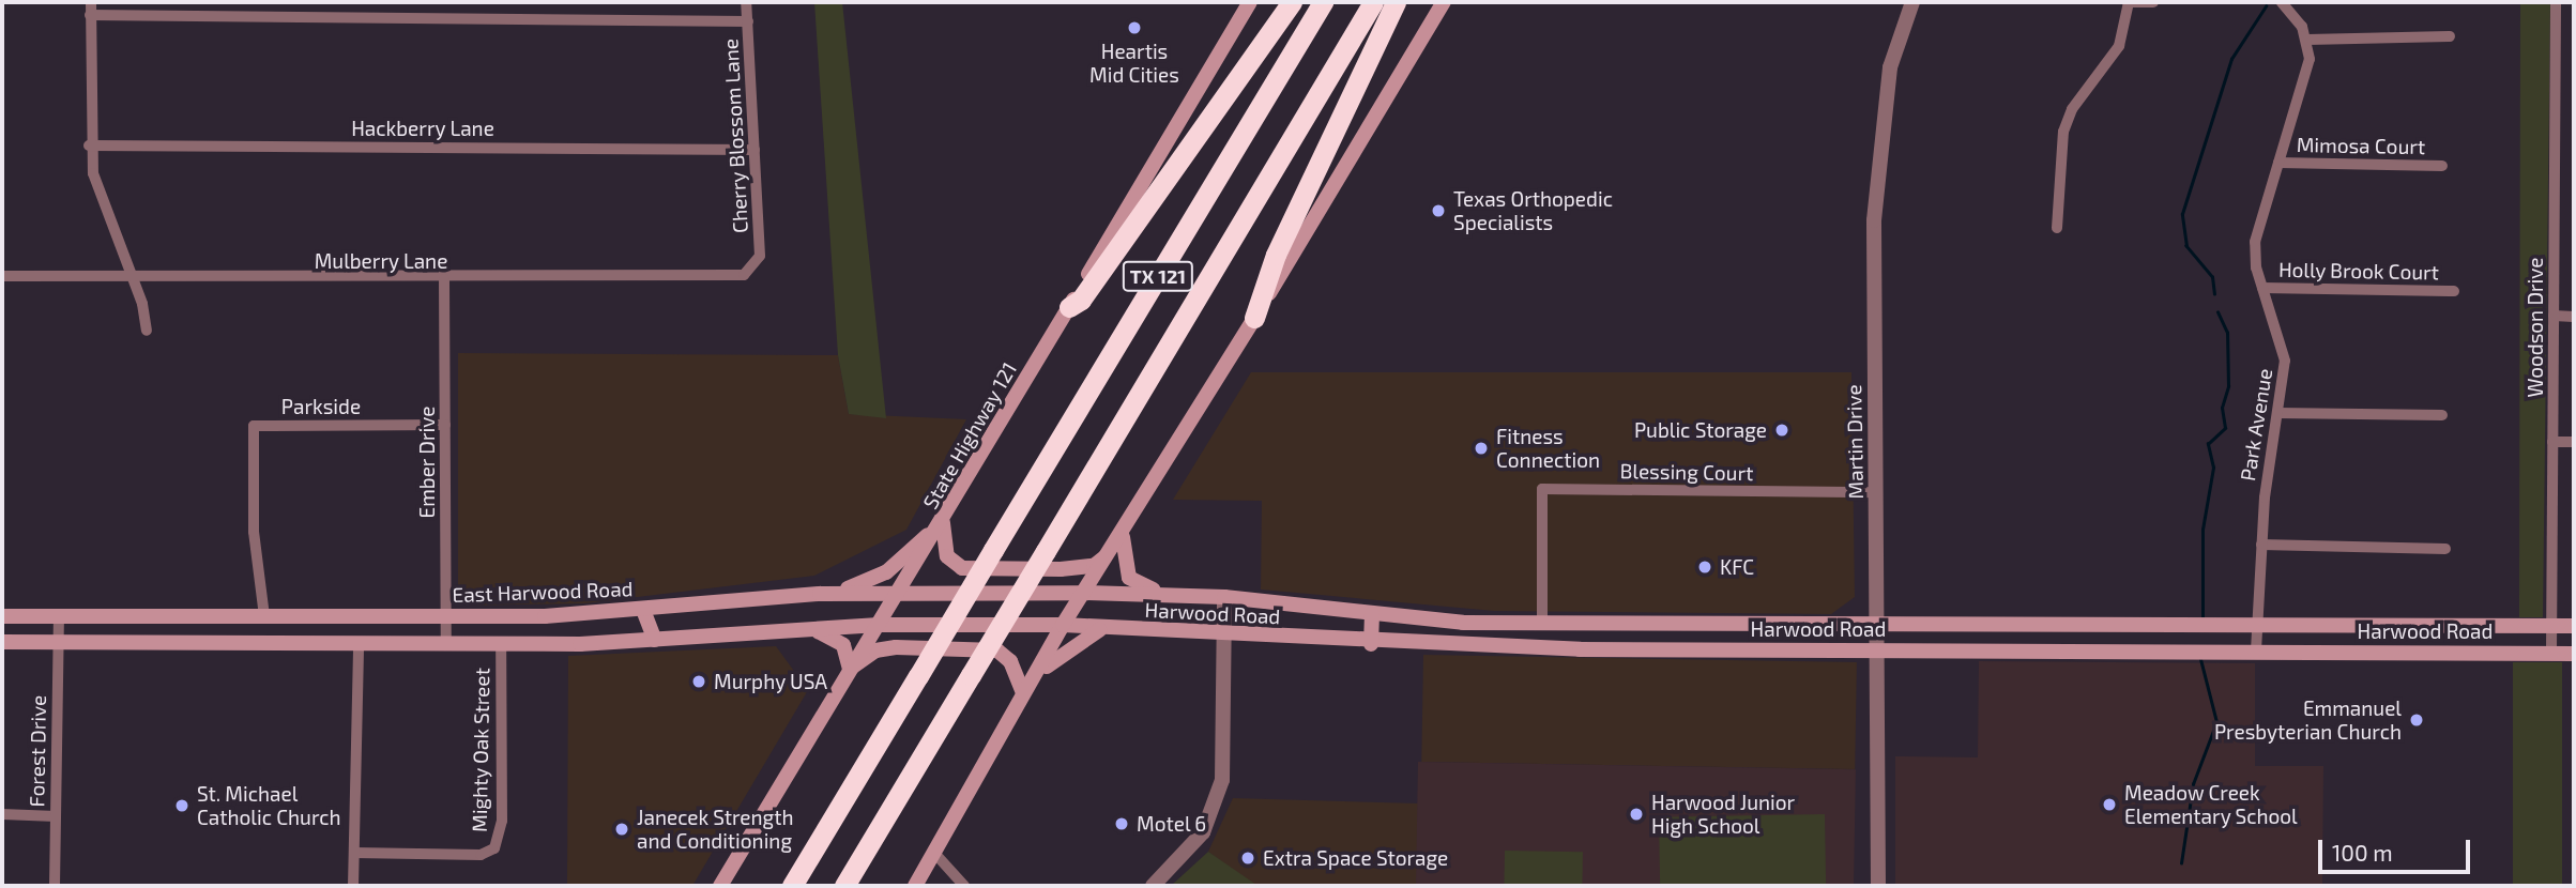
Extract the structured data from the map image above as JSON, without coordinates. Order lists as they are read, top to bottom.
{
  "streets": {
    "highway": ["TX 121"],
    "main road": ["State Highway 121", "East Harwood Road", "Harwood Road"],
    "street": [
      "Hackberry Lane",
      "Cherry Blossom Lane",
      "Mimosa Court",
      "Mulberry Lane",
      "Holly Brook Court",
      "Woodson Drive",
      "Parkside",
      "Park Avenue",
      "Martin Drive",
      "Ember Drive",
      "Blessing Court",
      "Mighty Oak Street",
      "Forest Drive"
    ]
  },
  "crossings": [
    ["Hackberry Lane", "Cherry Blossom Lane"],
    ["Cherry Blossom Lane", "Mulberry Lane"],
    ["Mimosa Court", "Park Avenue"],
    ["Mulberry Lane", "Ember Drive"],
    ["Holly Brook Court", "Park Avenue"],
    ["Woodson Drive", "Harwood Road"],
    ["Parkside", "Ember Drive"],
    ["Parkside", "East Harwood Road"],
    ["Park Avenue", "Harwood Road"],
    ["State Highway 121", "East Harwood Road"],
    ["Martin Drive", "Blessing Court"],
    ["Martin Drive", "Harwood Road"],
    ["Ember Drive", "East Harwood Road"],
    ["Blessing Court", "Harwood Road"],
    ["East Harwood Road", "Harwood Road"],
    ["East Harwood Road", "Forest Drive"]
  ],
  "places": [
    "Heartis Mid Cities",
    "Texas Orthopedic Specialists",
    "Public Storage",
    "Fitness Connection",
    "KFC",
    "Murphy USA",
    "Emmanuel Presbyterian Church",
    "Meadow Creek Elementary School",
    "St. Michael Catholic Church",
    "Harwood Junior High School",
    "Motel 6",
    "Janecek Strength and Conditioning",
    "Extra Space Storage"
  ],
  "scale_bar": "100 m"
}
